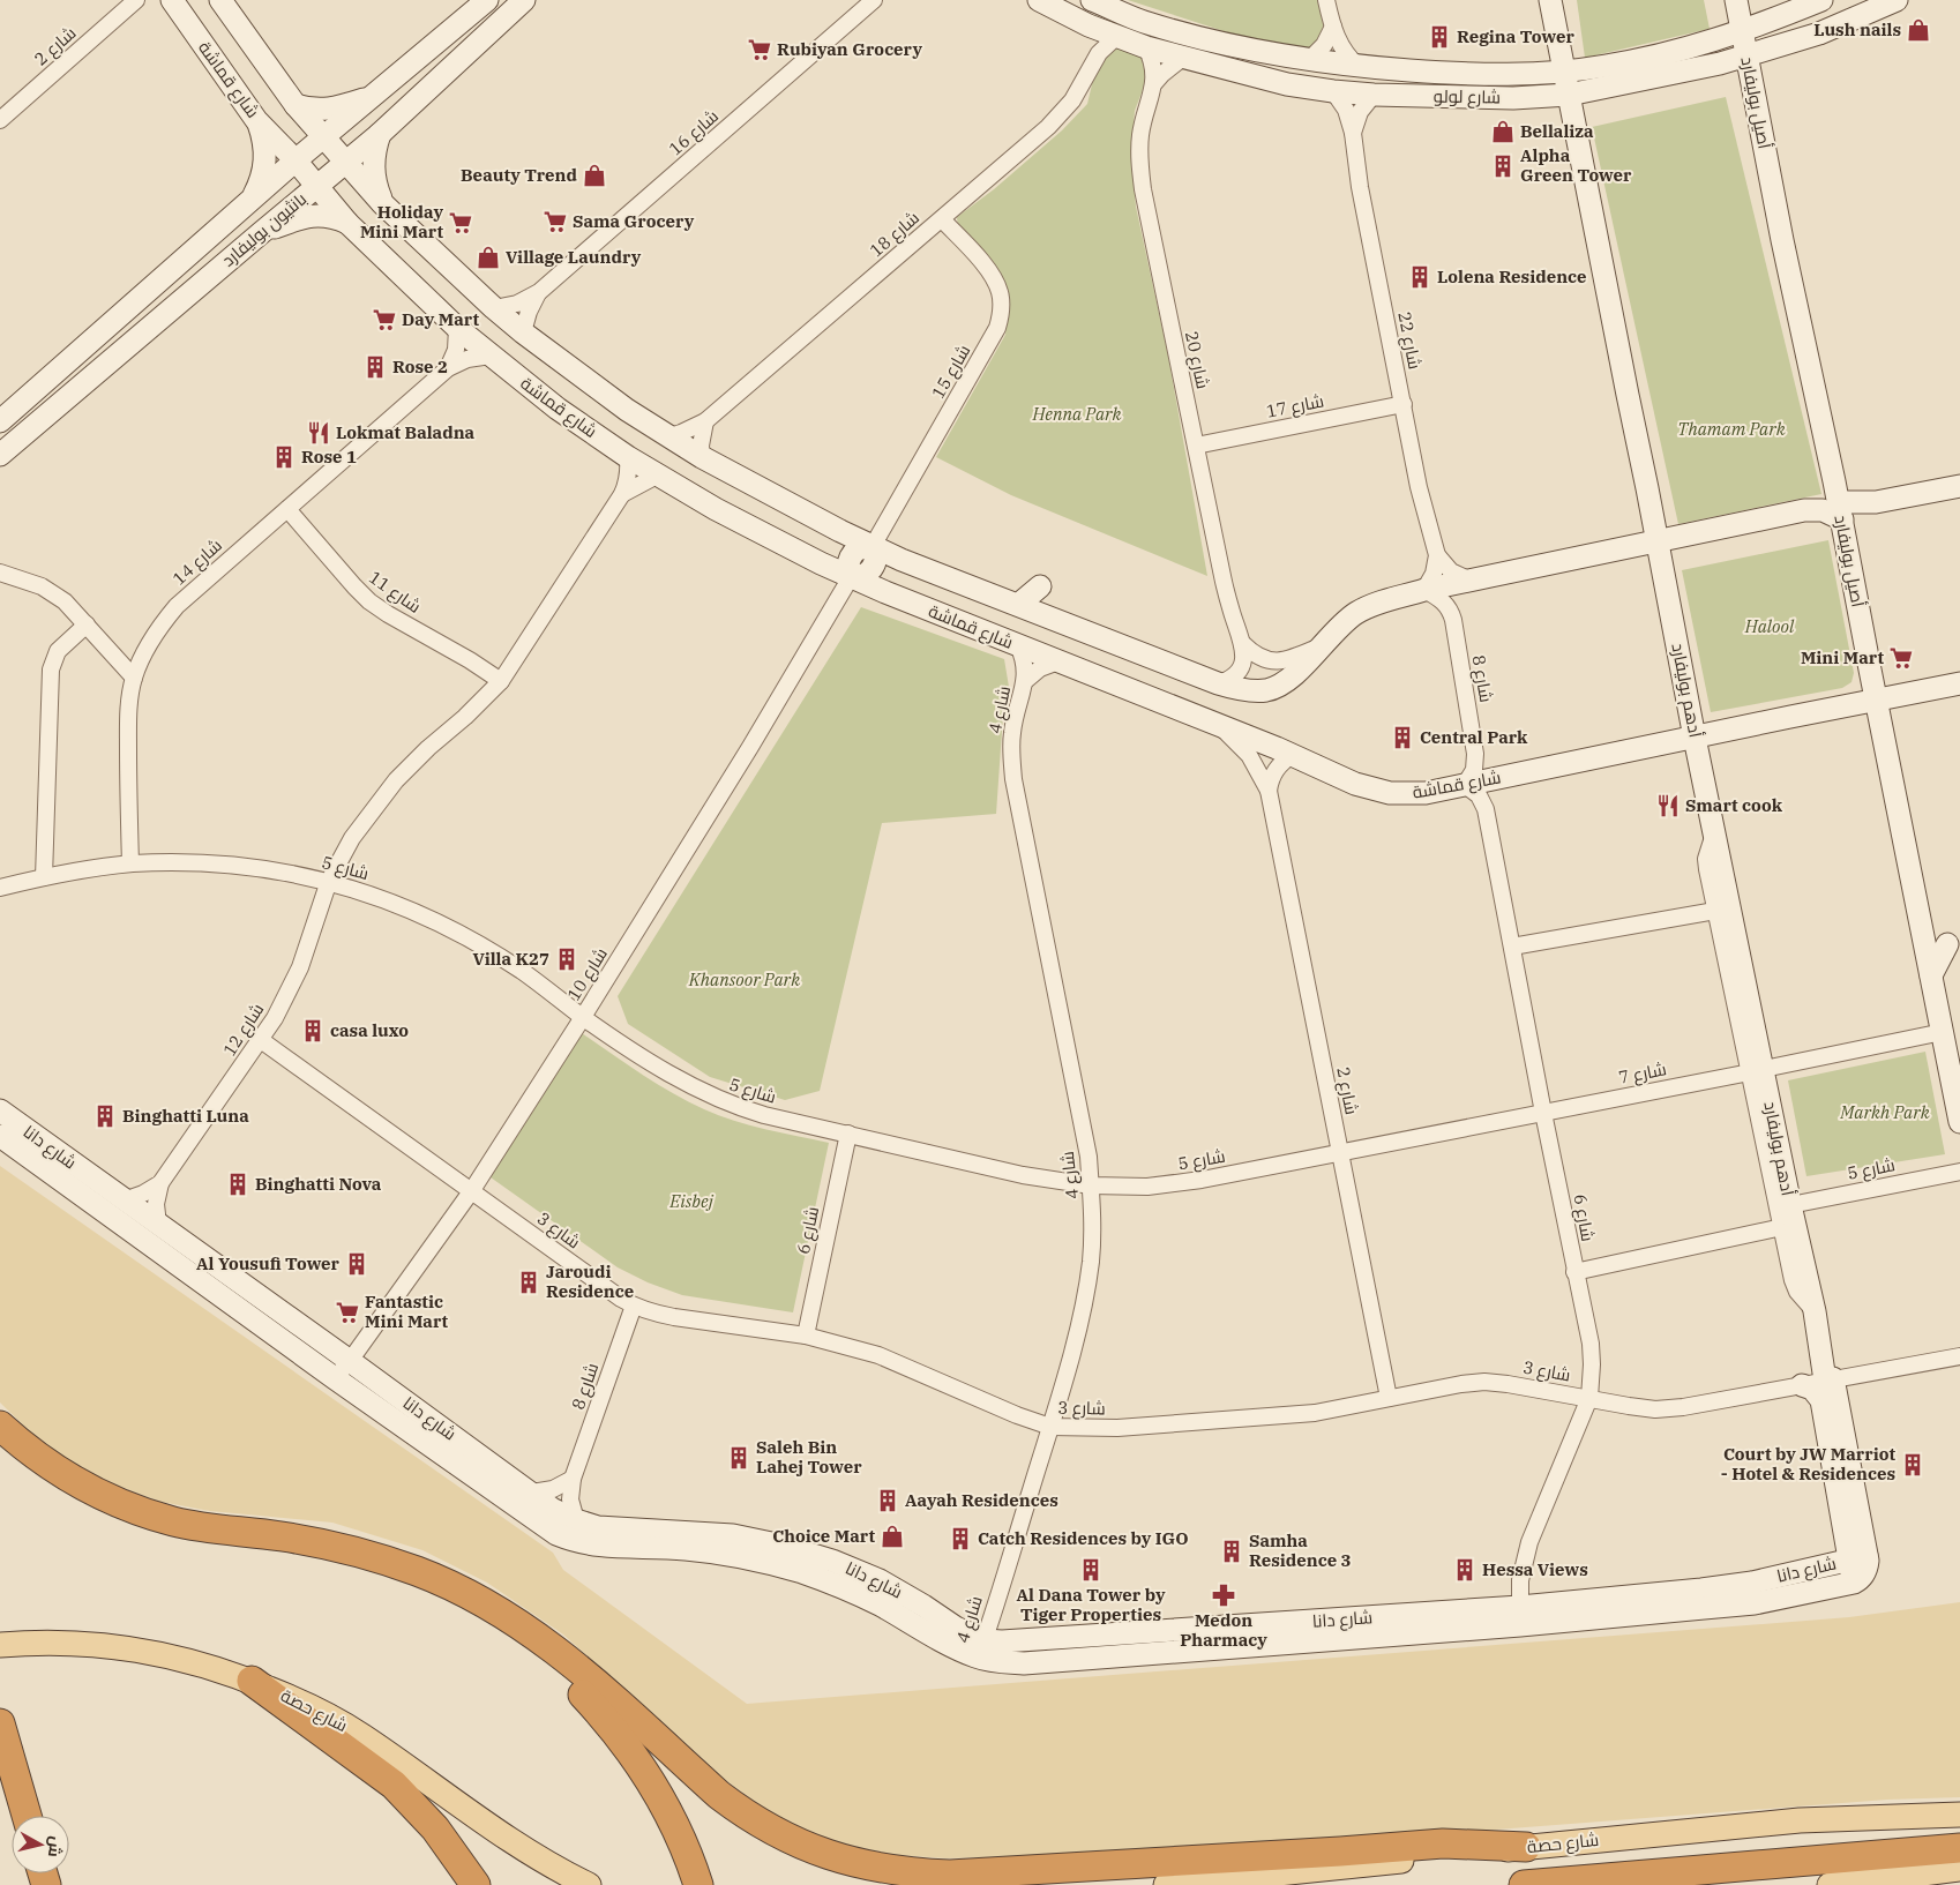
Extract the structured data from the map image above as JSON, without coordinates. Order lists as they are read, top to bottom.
{
  "streets": {
    "main road": ["شارع حصة"],
    "street": [
      "شارع 2",
      "شارع قماشة",
      "شارع لولو",
      "أصيل بوليفارد",
      "شارع 16",
      "بانثيون بوليفارد",
      "شارع 18",
      "شارع 22",
      "شارع 20",
      "شارع 15",
      "شارع 17",
      "شارع 14",
      "شارع 11",
      "شارع 8",
      "أدهم بوليفارد",
      "شارع 4",
      "شارع 5",
      "شارع 10",
      "شارع 12",
      "شارع 7",
      "شارع دانا",
      "شارع 6",
      "شارع 3"
    ]
  },
  "crossings": [
    ["شارع 2", "شارع قماشة"],
    ["شارع 2", "شارع 5"],
    ["شارع 2", "شارع 3"],
    ["شارع قماشة", "أصيل بوليفارد"],
    ["شارع قماشة", "بانثيون بوليفارد"],
    ["شارع قماشة", "شارع 14"],
    ["شارع قماشة", "شارع 8"],
    ["شارع قماشة", "أدهم بوليفارد"],
    ["شارع قماشة", "شارع 4"],
    ["شارع قماشة", "شارع 10"],
    ["شارع قماشة", "شارع 6"],
    ["شارع لولو", "أصيل بوليفارد"],
    ["شارع لولو", "شارع 18"],
    ["شارع لولو", "شارع 22"],
    ["شارع لولو", "شارع 20"],
    ["شارع لولو", "أدهم بوليفارد"],
    ["أصيل بوليفارد", "شارع 7"],
    ["شارع 18", "شارع 15"],
    ["شارع 22", "شارع 17"],
    ["شارع 20", "شارع 17"],
    ["شارع 14", "شارع 11"],
    ["شارع 14", "شارع 5"],
    ["شارع 11", "شارع 12"],
    ["شارع 8", "شارع دانا"],
    ["شارع 8", "شارع 6"],
    ["شارع 8", "شارع 3"],
    ["أدهم بوليفارد", "شارع 5"],
    ["أدهم بوليفارد", "شارع 7"],
    ["أدهم بوليفارد", "شارع دانا"],
    ["أدهم بوليفارد", "شارع 3"],
    ["شارع 4", "شارع 5"],
    ["شارع 4", "شارع دانا"],
    ["شارع 4", "شارع 3"],
    ["شارع 5", "شارع 10"],
    ["شارع 5", "شارع 12"],
    ["شارع 5", "شارع 7"],
    ["شارع 5", "شارع 6"],
    ["شارع 10", "شارع دانا"],
    ["شارع 10", "شارع 3"],
    ["شارع 12", "شارع دانا"],
    ["شارع 12", "شارع 3"],
    ["شارع 7", "شارع 6"],
    ["شارع دانا", "شارع 6"],
    ["شارع 6", "شارع 3"]
  ],
  "parks": [
    "Henna Park",
    "Thamam Park",
    "Halool",
    "Khansoor Park",
    "Markh Park",
    "Eisbej"
  ],
  "places": {
    "shop": [
      "Lush nails",
      "Bellaliza",
      "Beauty Trend",
      "Village Laundry",
      "Choice Mart"
    ],
    "building": [
      "Regina Tower",
      "Alpha Green Tower",
      "Lolena Residence",
      "Rose 2",
      "Rose 1",
      "Central Park",
      "Villa K27",
      "casa luxo",
      "Binghatti Luna",
      "Binghatti Nova",
      "Al Yousufi Tower",
      "Jaroudi Residence",
      "Saleh Bin Lahej Tower",
      "Court by JW Marriot - Hotel & Residences",
      "Aayah Residences",
      "Catch Residences by IGO",
      "Samha Residence 3",
      "Al Dana Tower by Tiger Properties",
      "Hessa Views"
    ],
    "supermarket": [
      "Rubiyan Grocery",
      "Sama Grocery",
      "Holiday Mini Mart",
      "Day Mart",
      "Mini Mart",
      "Fantastic Mini Mart"
    ],
    "restaurant": ["Lokmat Baladna", "Smart cook"],
    "pharmacy": ["Medon Pharmacy"]
  },
  "north": "right"
}
